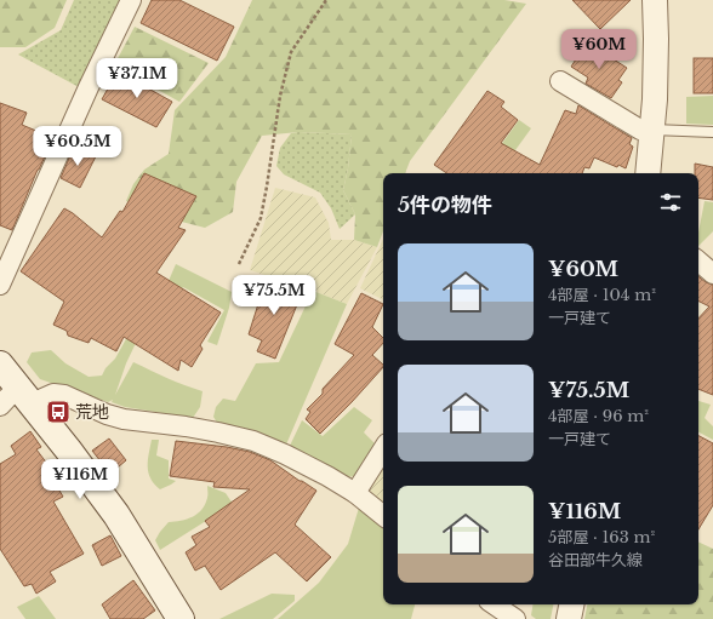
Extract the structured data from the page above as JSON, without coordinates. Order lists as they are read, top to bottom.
{
  "places": {
    "bus stop": ["荒地"]
  },
  "page": {
    "price": [
      "¥60M",
      "¥37.1M",
      "¥60.5M",
      "¥75.5M",
      "¥116M"
    ],
    "heading": "5件の物件",
    "list": [
      {
        "name": "¥60M",
        "note": "4部屋 · 104 m² · 一戸建て"
      },
      {
        "name": "¥75.5M",
        "note": "4部屋 · 96 m² · 一戸建て"
      },
      {
        "name": "¥116M",
        "note": "5部屋 · 163 m² · 谷田部牛久線"
      }
    ]
  }
}
